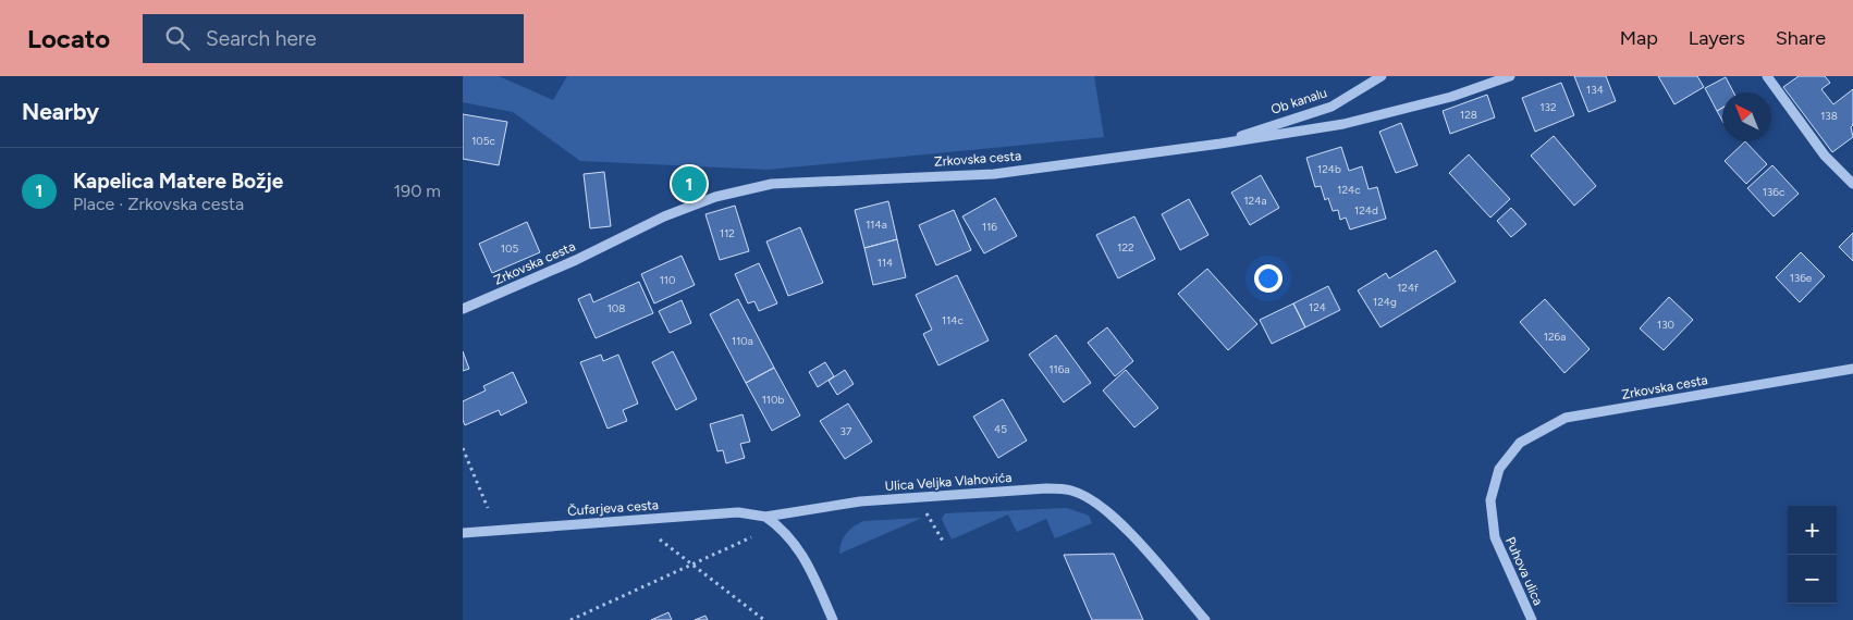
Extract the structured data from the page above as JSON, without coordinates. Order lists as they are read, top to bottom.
{
  "streets": {
    "street": [
      "Ob kanalu",
      "Zrkovska cesta",
      "Ulica Veljka Vlahovića",
      "Čufarjeva cesta",
      "Puhova ulica"
    ]
  },
  "crossings": [
    ["Ob kanalu", "Zrkovska cesta"],
    ["Zrkovska cesta", "Puhova ulica"],
    ["Ulica Veljka Vlahovića", "Čufarjeva cesta"]
  ],
  "house_numbers": [
    "134",
    "132",
    "128",
    "138",
    "105c",
    "124b",
    "124c",
    "136c",
    "124a",
    "124d",
    "114a",
    "116",
    "112",
    "122",
    "105",
    "114",
    "136e",
    "110",
    "124f",
    "124g",
    "124",
    "108",
    "114c",
    "130",
    "126a",
    "110a",
    "116a",
    "110b",
    "45",
    "37"
  ],
  "north": "top left",
  "page": {
    "header": "Locato",
    "search": "Search here",
    "nav": ["Map", "Layers", "Share"],
    "heading": "Nearby",
    "list": [
      {
        "mark": "1",
        "name": "Kapelica Matere Božje",
        "note": "Place · Zrkovska cesta",
        "value": "190 m"
      }
    ],
    "pins": "1",
    "map_buttons": ["+", "−"]
  }
}
